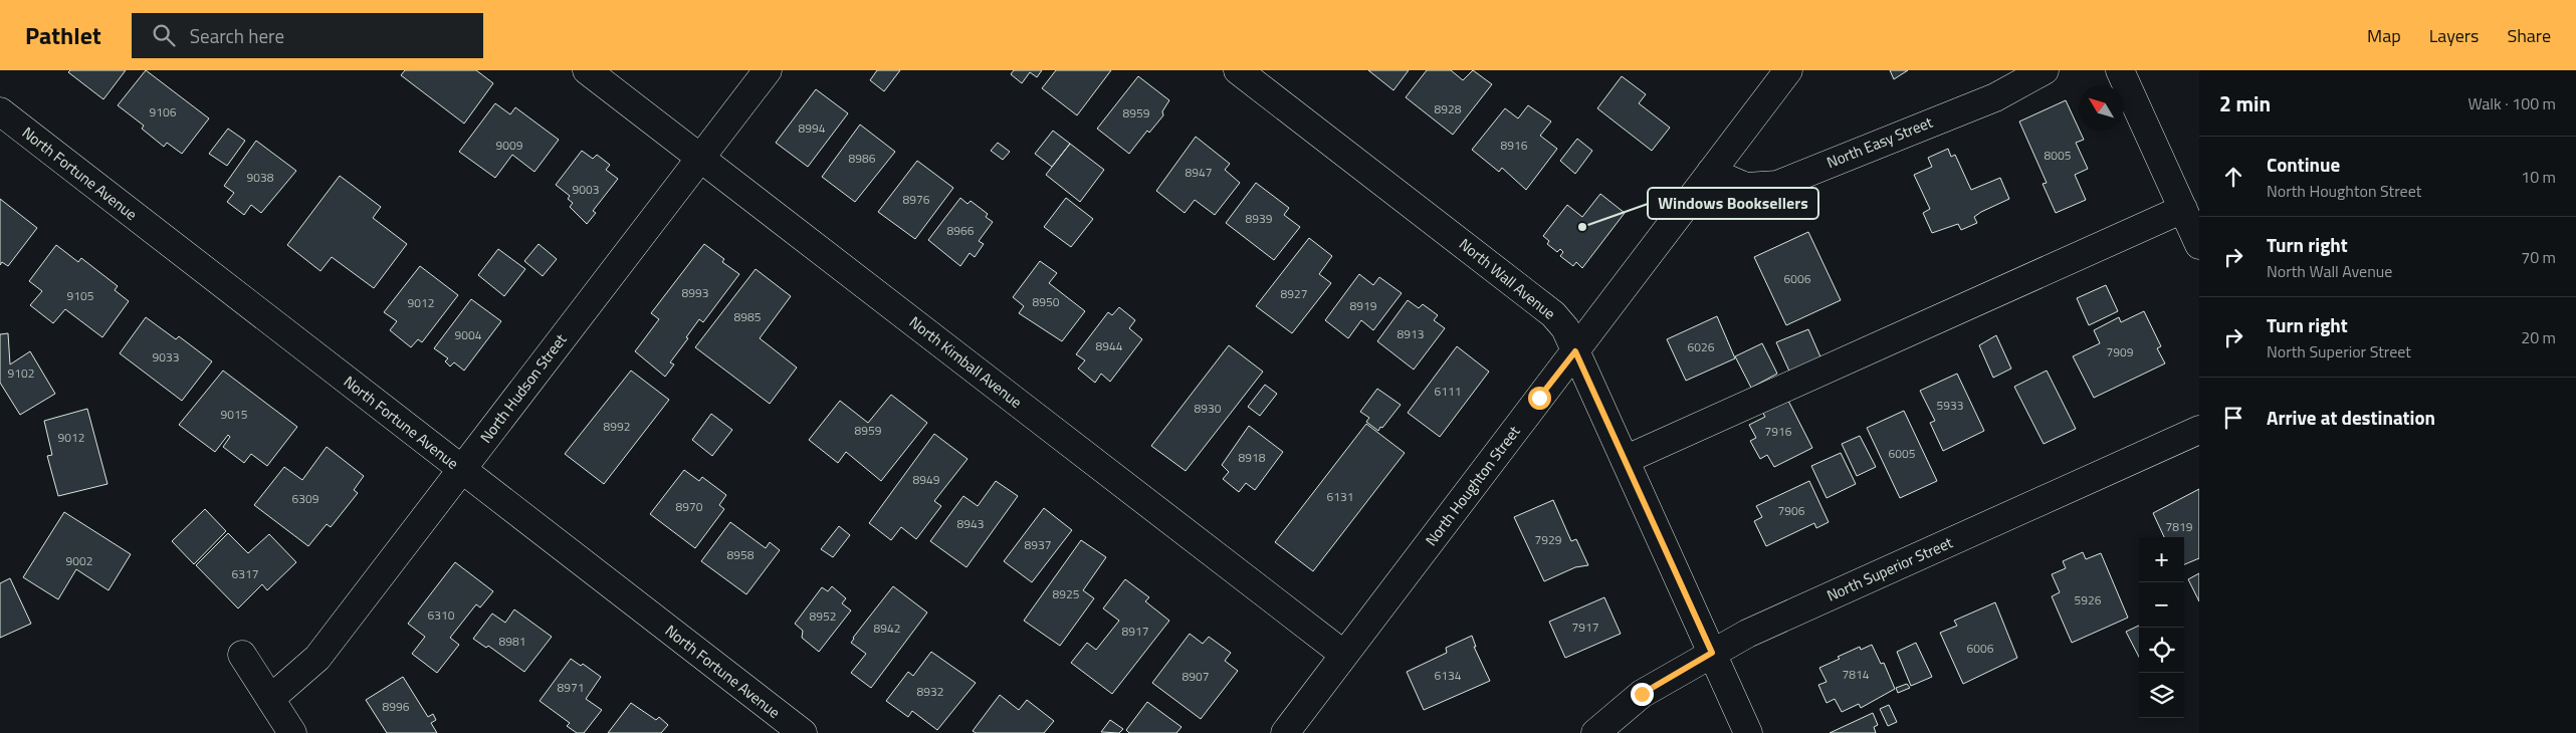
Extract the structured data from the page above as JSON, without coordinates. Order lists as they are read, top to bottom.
{
  "streets": {
    "street": [
      "North Easy Street",
      "North Fortune Avenue",
      "North Wall Avenue",
      "North Kimball Avenue",
      "North Hudson Street",
      "North Houghton Street",
      "North Superior Street"
    ]
  },
  "crossings": [
    ["North Easy Street", "North Houghton Street"],
    ["North Fortune Avenue", "North Hudson Street"],
    ["North Wall Avenue", "North Houghton Street"],
    ["North Wall Avenue", "North Superior Street"],
    ["North Kimball Avenue", "North Hudson Street"],
    ["North Kimball Avenue", "North Houghton Street"]
  ],
  "places": ["Windows Booksellers"],
  "house_numbers": [
    "8928",
    "9106",
    "8959",
    "8994",
    "9009",
    "8916",
    "8005",
    "8986",
    "8947",
    "9038",
    "9003",
    "8976",
    "8939",
    "8966",
    "6006",
    "8993",
    "8927",
    "9105",
    "8950",
    "9012",
    "8919",
    "8985",
    "8913",
    "9004",
    "8944",
    "6026",
    "7909",
    "9033",
    "9102",
    "6111",
    "5933",
    "8930",
    "9015",
    "8992",
    "8959",
    "7916",
    "9012",
    "6005",
    "8918",
    "8949",
    "6131",
    "6309",
    "8970",
    "7906",
    "8943",
    "7819",
    "7929",
    "8937",
    "8958",
    "9002",
    "6317",
    "8925",
    "5926",
    "6310",
    "8952",
    "7917",
    "8942",
    "8917",
    "8981",
    "6006",
    "7814",
    "6134",
    "8907",
    "8971",
    "8932",
    "8996"
  ],
  "north": "top left",
  "page": {
    "header": "Pathlet",
    "search": "Search here",
    "nav": ["Map", "Layers", "Share"],
    "heading": ["2 min", "Walk · 100 m"],
    "list": [
      ["Continue", "North Houghton Street", "10 m"],
      ["Turn right", "North Wall Avenue", "70 m"],
      ["Turn right", "North Superior Street", "20 m"],
      "Arrive at destination"
    ],
    "map_buttons": ["+", "−"]
  }
}
